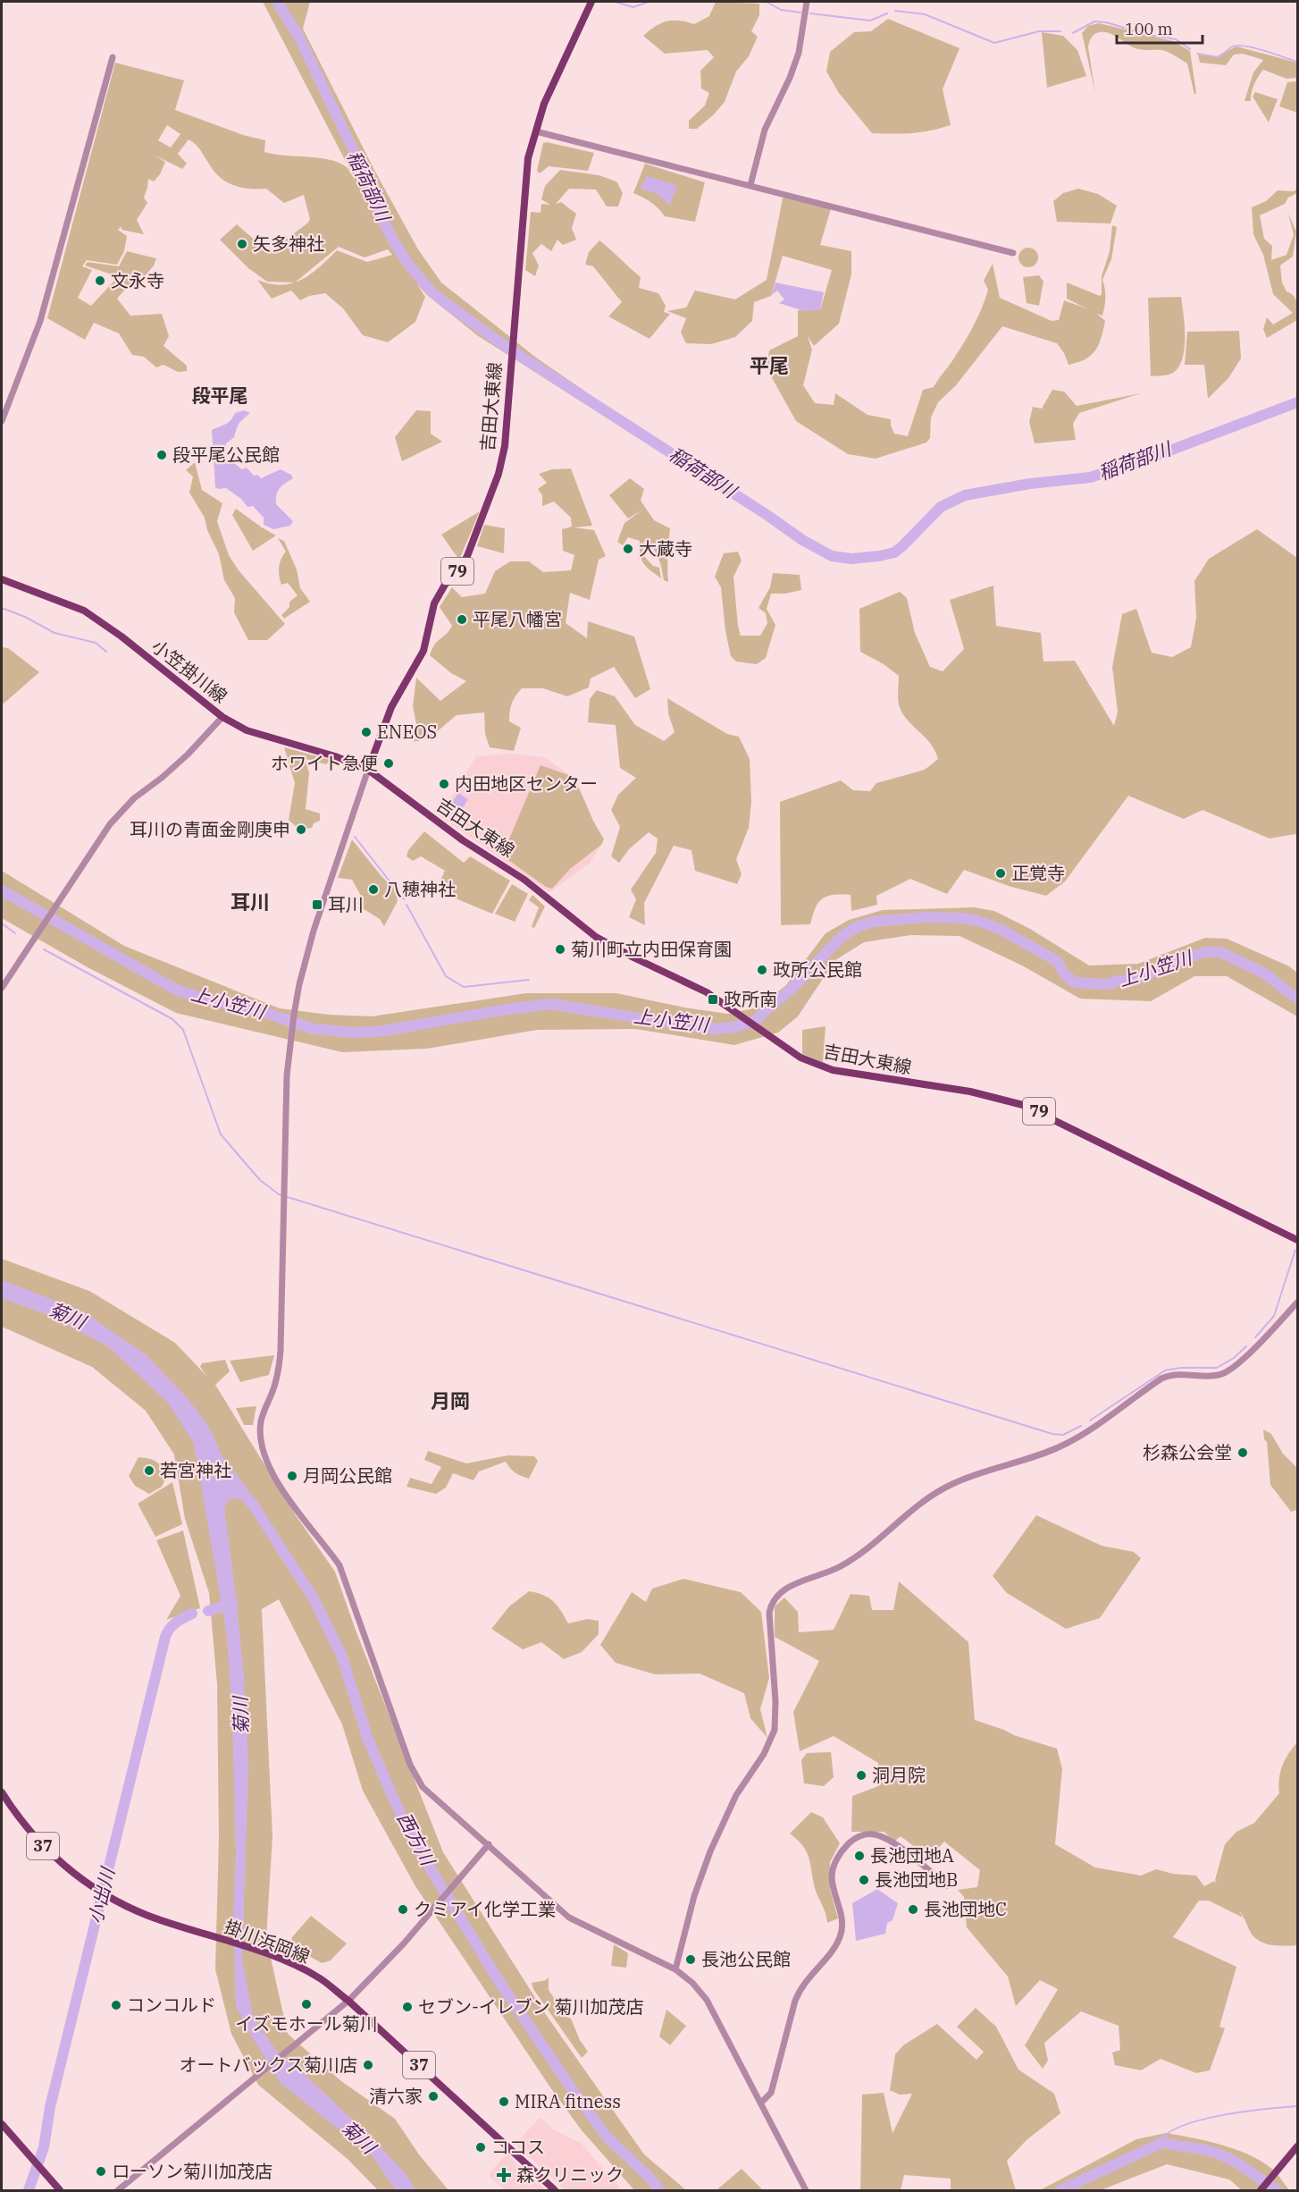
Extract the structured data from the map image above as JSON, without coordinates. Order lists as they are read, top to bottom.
{
  "streets": {
    "main road": [
      "吉田大東線",
      "79",
      "小笠掛川線",
      "37",
      "掛川浜岡線"
    ]
  },
  "crossings": [
    ["吉田大東線", "小笠掛川線"]
  ],
  "districts": [
    "平尾",
    "段平尾",
    "耳川",
    "月岡"
  ],
  "water": [
    "稲荷部川",
    "上小笠川",
    "菊川",
    "西方川",
    "小出川"
  ],
  "places": {
    "other": [
      "矢多神社",
      "文永寺",
      "段平尾公民館",
      "大蔵寺",
      "平尾八幡宮",
      "ENEOS",
      "ホワイト急便",
      "内田地区センター",
      "耳川の青面金剛庚申",
      "正覚寺",
      "八穂神社",
      "菊川町立内田保育園",
      "政所公民館",
      "杉森公会堂",
      "若宮神社",
      "月岡公民館",
      "洞月院",
      "長池団地A",
      "長池団地B",
      "クミアイ化学工業",
      "長池団地C",
      "長池公民館",
      "イズモホール菊川",
      "コンコルド",
      "セブン-イレブン 菊川加茂店",
      "オートバックス菊川店",
      "清六家",
      "MIRA fitness",
      "ココス",
      "ローソン菊川加茂店"
    ],
    "transit": ["耳川", "政所南"],
    "health": ["森クリニック"]
  },
  "scale_bar": "100 m"
}
